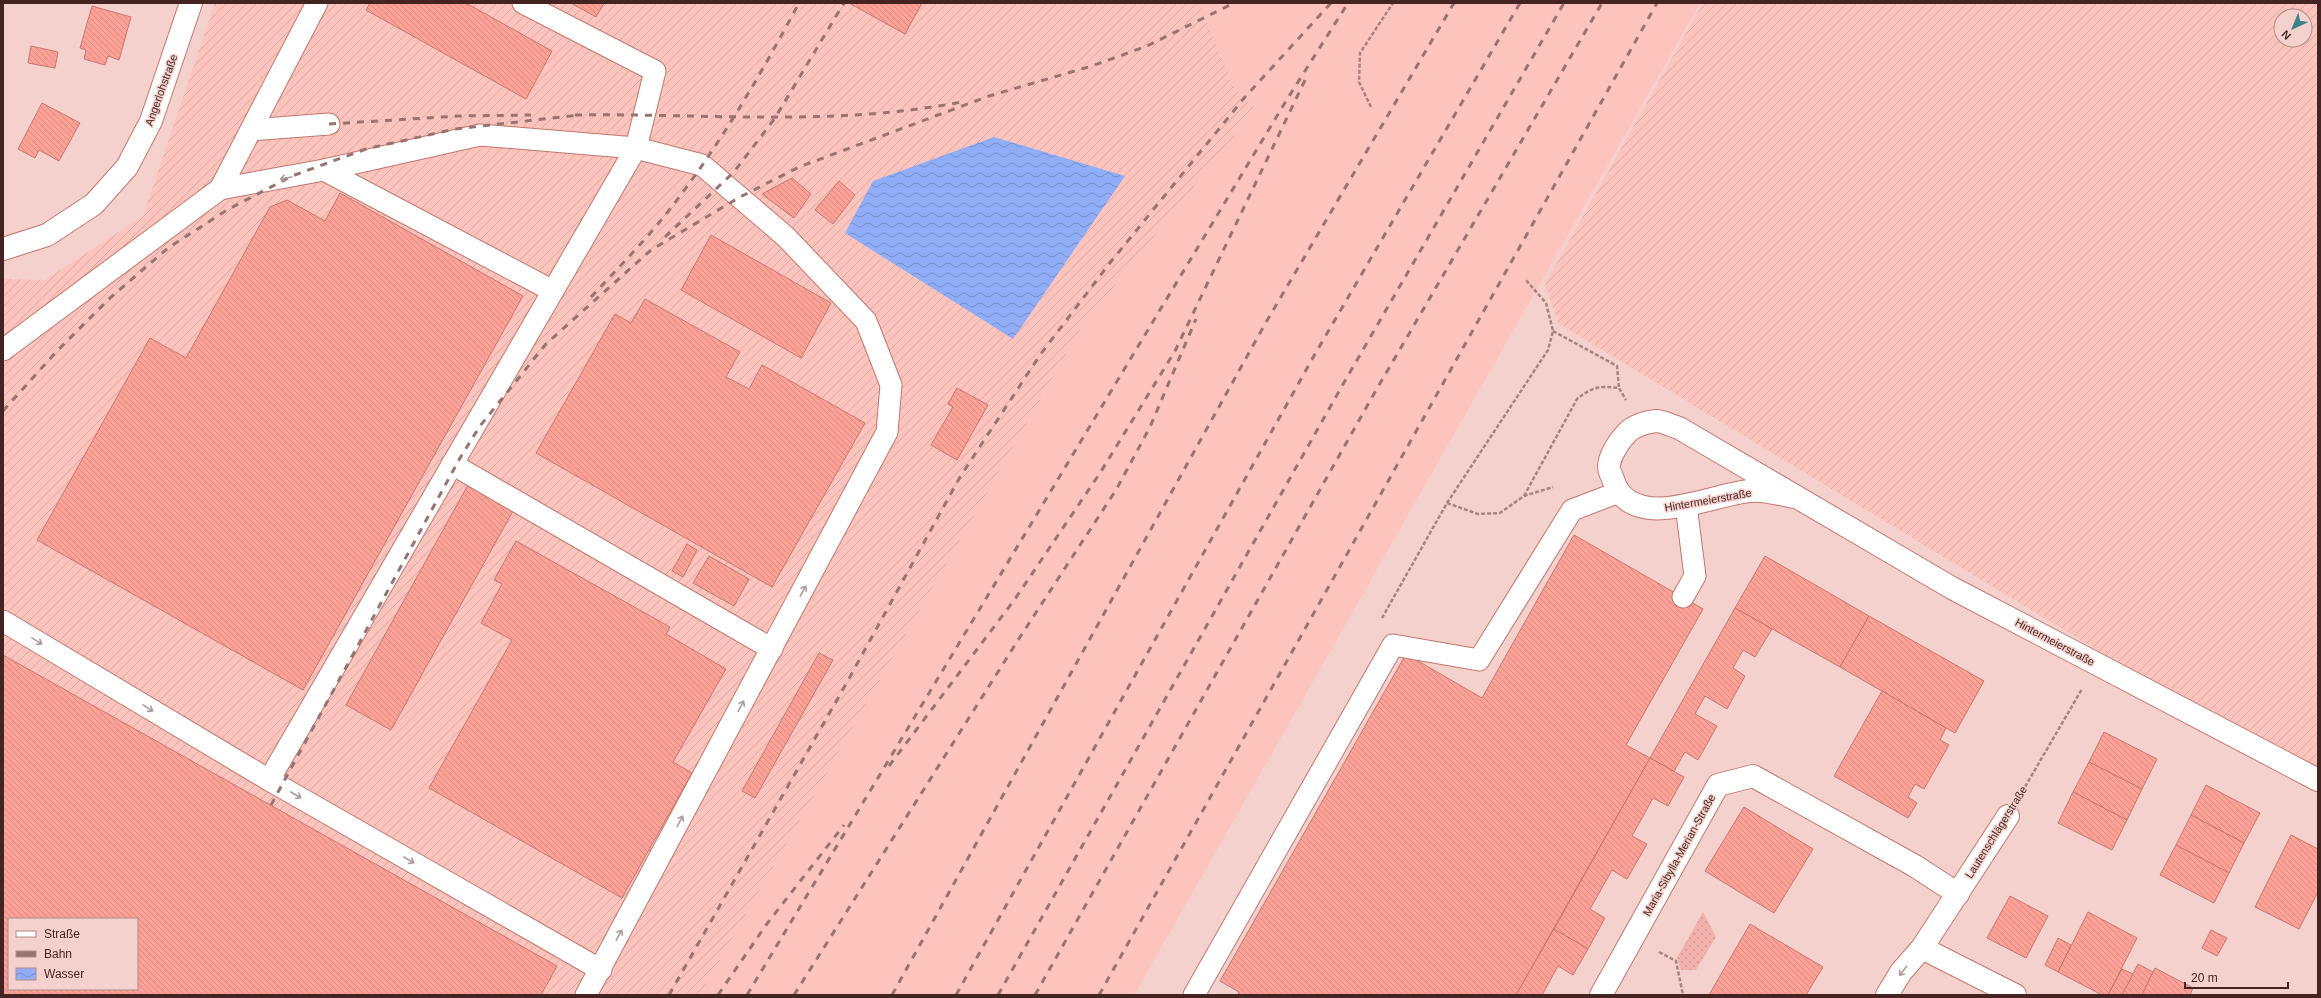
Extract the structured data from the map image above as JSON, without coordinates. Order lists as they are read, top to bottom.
{
  "streets": {
    "street": [
      "Angerlohstraße",
      "Hintermeierstraße",
      "Lautenschlägerstraße",
      "Maria-Sibylla-Merian-Straße"
    ]
  },
  "crossings": [
    ["Hintermeierstraße", "Lautenschlägerstraße"],
    ["Lautenschlägerstraße", "Maria-Sibylla-Merian-Straße"]
  ],
  "legend": ["Straße", "Bahn", "Wasser"],
  "scale_bar": "20 m",
  "north": "bottom left"
}
